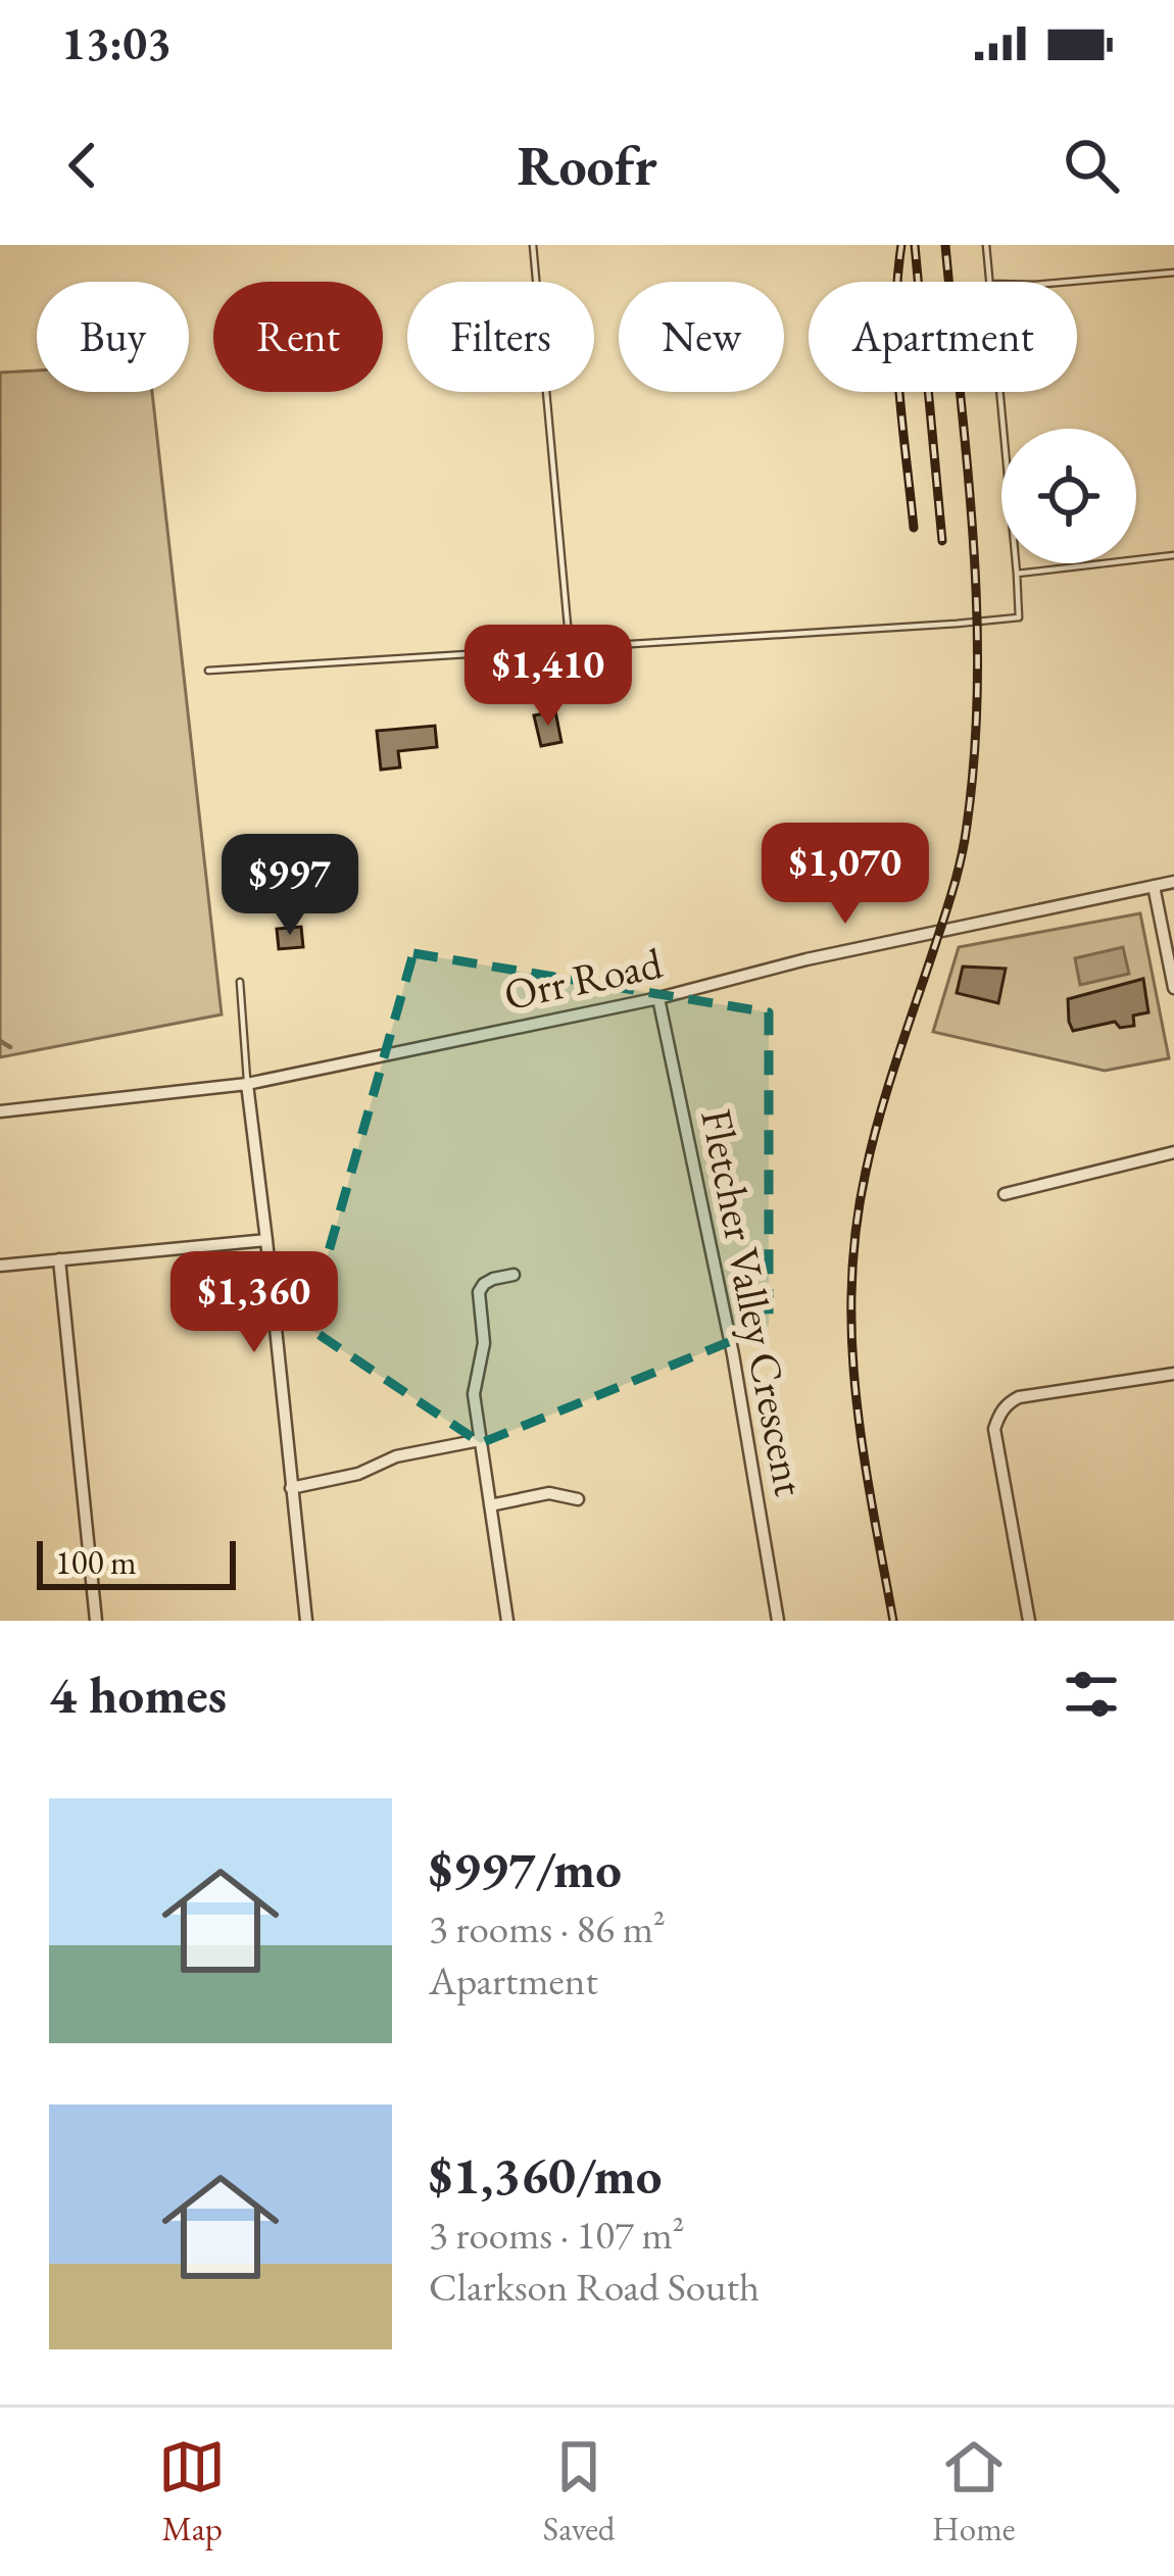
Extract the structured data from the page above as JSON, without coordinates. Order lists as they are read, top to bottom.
{
  "streets": {
    "street": ["Orr Road", "Fletcher Valley Crescent"]
  },
  "crossings": [
    ["Orr Road", "Fletcher Valley Crescent"]
  ],
  "scale_bar": "100 m",
  "page": {
    "status": "13:03",
    "header": "Roofr",
    "chip": [
      "Buy",
      "Rent",
      "Filters",
      "New",
      "Apartment"
    ],
    "price": [
      "$1,410",
      "$1,070",
      "$997",
      "$1,360"
    ],
    "scale": "100 m",
    "heading": "4 homes",
    "list": [
      {
        "name": "$997/mo",
        "note": "3 rooms · 86 m² · Apartment"
      },
      {
        "name": "$1,360/mo",
        "note": "3 rooms · 107 m² · Clarkson Road South"
      }
    ],
    "tabs": ["Map", "Saved", "Home"]
  }
}
